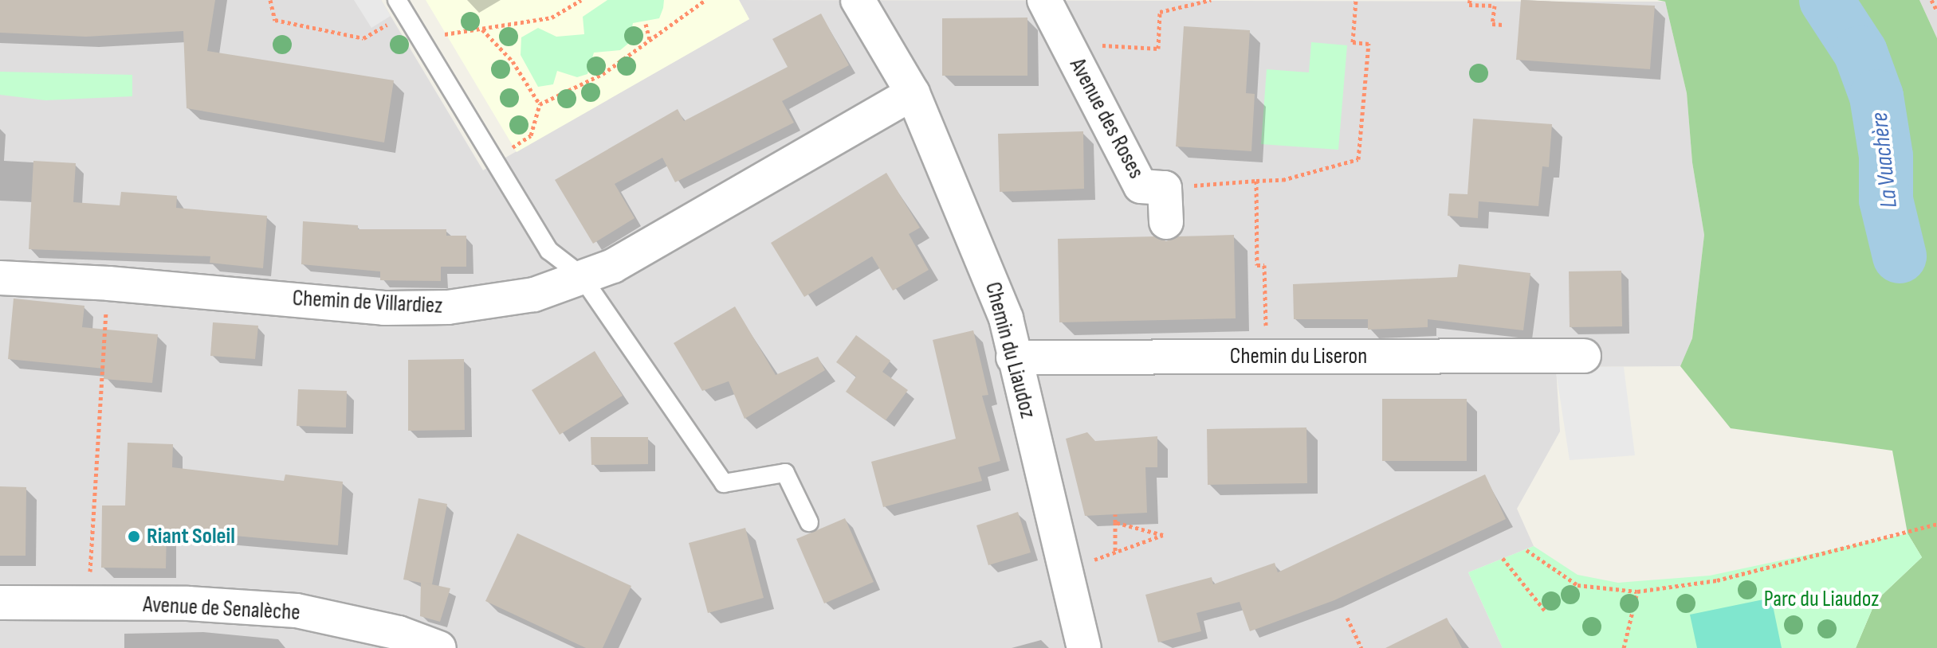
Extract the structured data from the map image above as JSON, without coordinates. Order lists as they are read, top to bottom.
{
  "streets": {
    "street": [
      "Avenue des Roses",
      "Chemin de Villardiez",
      "Chemin du Liaudoz",
      "Chemin du Liseron",
      "Avenue de Senalèche"
    ]
  },
  "crossings": [
    ["Chemin de Villardiez", "Chemin du Liaudoz"],
    ["Chemin du Liaudoz", "Chemin du Liseron"]
  ],
  "water": ["La Vuachère"],
  "parks": ["Parc du Liaudoz"],
  "places": ["Riant Soleil"]
}
